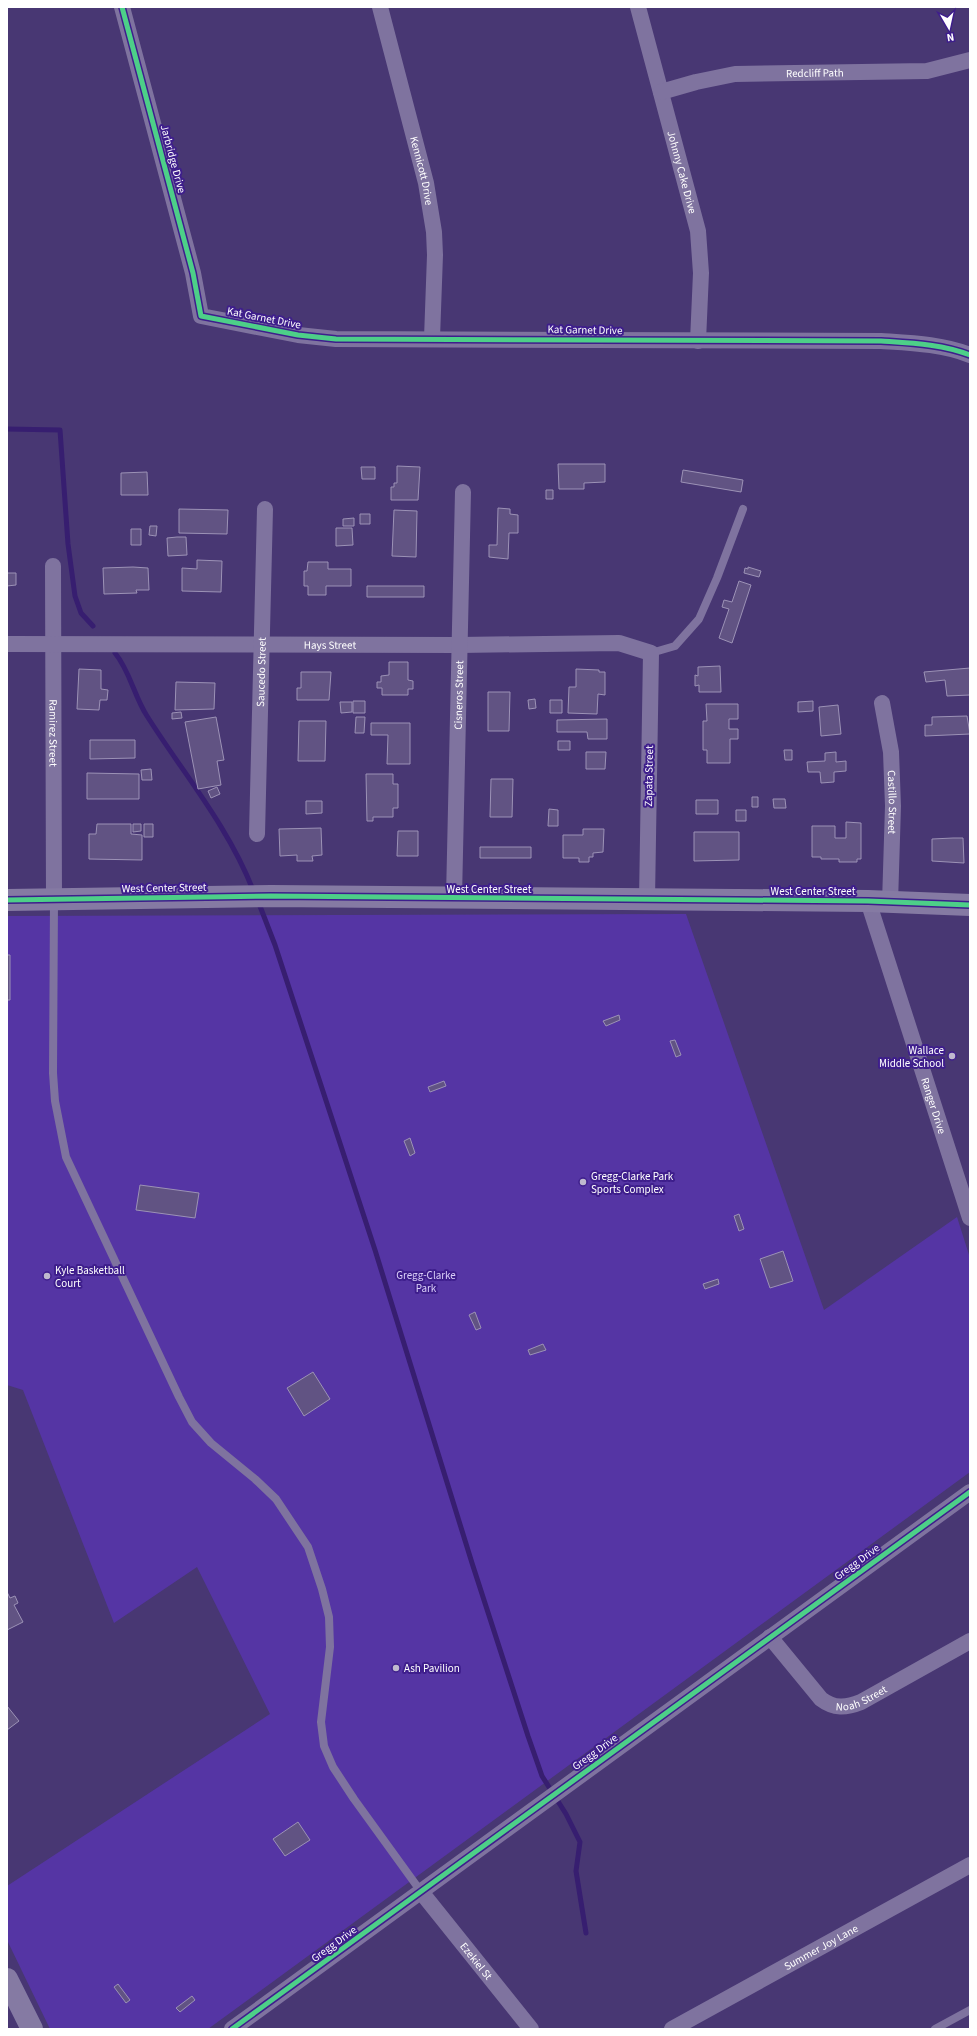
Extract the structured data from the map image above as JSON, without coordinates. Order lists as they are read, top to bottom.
{
  "streets": {
    "street": [
      "Redcliff Path",
      "Jarbridge Drive",
      "Kennicott Drive",
      "Johnny Cake Drive",
      "Kat Garnet Drive",
      "Hays Street",
      "Saucedo Street",
      "Cisneros Street",
      "Ramirez Street",
      "Zapata Street",
      "Castillo Street",
      "West Center Street",
      "Ranger Drive",
      "Gregg Drive",
      "Noah Street",
      "Summer Joy Lane",
      "Ezekiel St"
    ]
  },
  "crossings": [
    ["Redcliff Path", "Johnny Cake Drive"],
    ["Jarbridge Drive", "Kat Garnet Drive"],
    ["Kennicott Drive", "Kat Garnet Drive"],
    ["Johnny Cake Drive", "Kat Garnet Drive"],
    ["Hays Street", "Saucedo Street"],
    ["Hays Street", "Cisneros Street"],
    ["Hays Street", "Ramirez Street"],
    ["Hays Street", "Zapata Street"],
    ["Cisneros Street", "West Center Street"],
    ["Ramirez Street", "West Center Street"],
    ["Zapata Street", "West Center Street"],
    ["Castillo Street", "West Center Street"],
    ["West Center Street", "Ranger Drive"],
    ["Gregg Drive", "Noah Street"],
    ["Gregg Drive", "Ezekiel St"]
  ],
  "parks": ["Gregg-Clarke Park"],
  "places": [
    "Wallace Middle School",
    "Gregg-Clarke Park Sports Complex",
    "Kyle Basketball Court",
    "Ash Pavilion"
  ],
  "north": "bottom"
}
